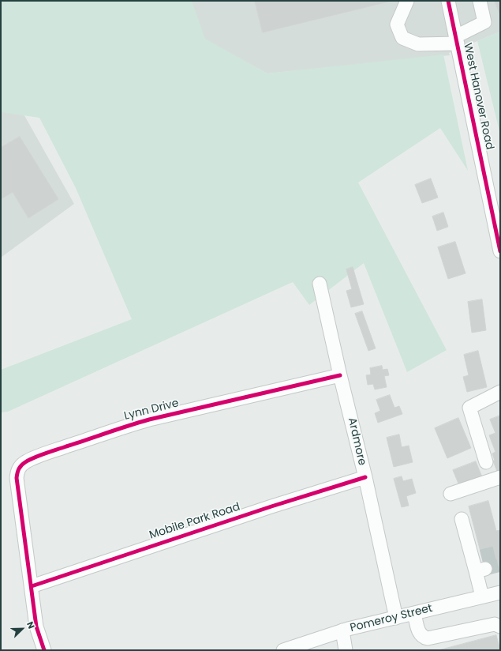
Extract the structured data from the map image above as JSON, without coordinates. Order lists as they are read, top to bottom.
{
  "streets": {
    "street": [
      "West Hanover Road",
      "Lynn Drive",
      "Ardmore",
      "Mobile Park Road",
      "Pomeroy Street"
    ]
  },
  "crossings": [
    ["Lynn Drive", "Ardmore"],
    ["Lynn Drive", "Mobile Park Road"],
    ["Ardmore", "Mobile Park Road"],
    ["Ardmore", "Pomeroy Street"]
  ],
  "north": "top right"
}
